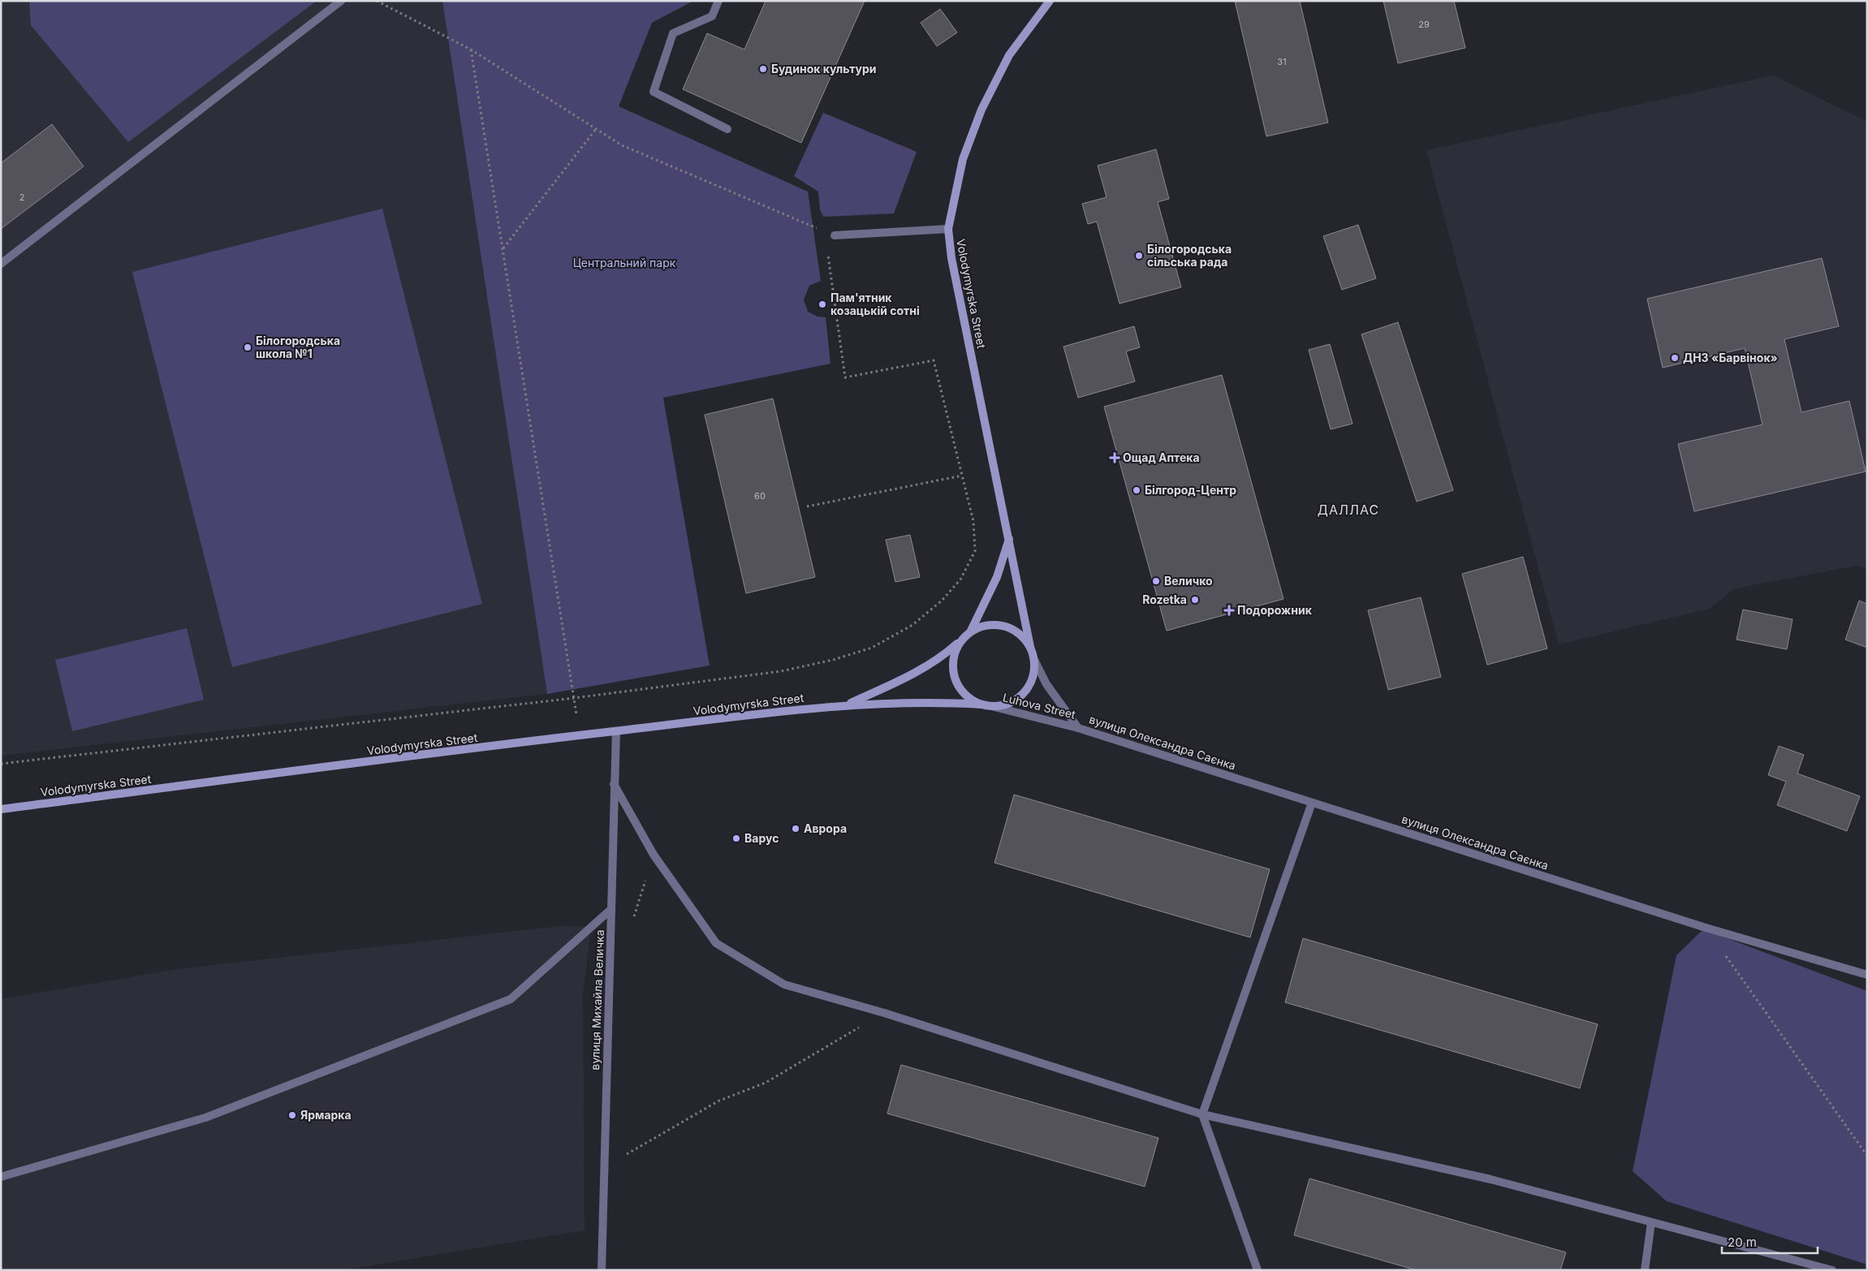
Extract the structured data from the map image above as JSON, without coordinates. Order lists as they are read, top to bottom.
{
  "streets": {
    "main road": ["Volodymyrska Street"],
    "street": ["Luhova Street", "вулиця Олександра Саєнка", "вулиця Михайла Величка"]
  },
  "crossings": [
    ["Volodymyrska Street", "Luhova Street"],
    ["Volodymyrska Street", "вулиця Михайла Величка"],
    ["Luhova Street", "вулиця Олександра Саєнка"]
  ],
  "districts": ["ДАЛЛАС"],
  "parks": ["Центральний парк"],
  "places": {
    "other": [
      "Будинок культури",
      "Білогородська сільська рада",
      "Пам'ятник козацькій сотні",
      "Білогородська школа №1",
      "ДНЗ «Барвінок»",
      "Білгород-Центр",
      "Величко",
      "Rozetka",
      "Аврора",
      "Варус",
      "Ярмарка"
    ],
    "health": ["Ощад Аптека", "Подорожник"]
  },
  "house_numbers": [
    "29",
    "31",
    "2",
    "60"
  ],
  "scale_bar": "20 m"
}
